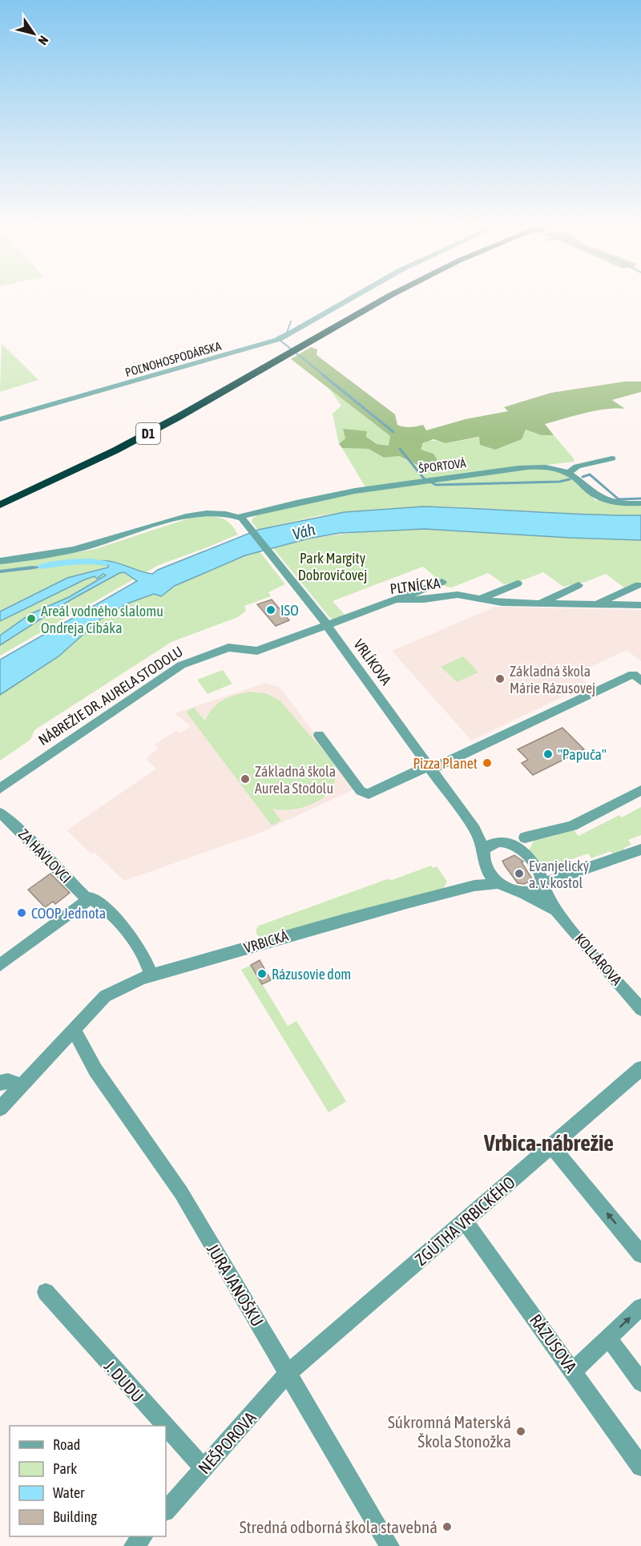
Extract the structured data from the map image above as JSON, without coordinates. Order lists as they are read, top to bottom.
{
  "streets": {
    "highway": ["D1"],
    "street": [
      "POĽNOHOSPODÁRSKA",
      "ŠPORTOVÁ",
      "PLTNÍCKA",
      "VRLÍKOVA",
      "NÁBREŽIE DR. AURELA STODOLU",
      "ZA HAVLOVCI",
      "VRBICKÁ",
      "KOLLÁROVA",
      "ZGÚTHA VRBICKÉHO",
      "JURA JANOŠKU",
      "RÁZUSOVA",
      "J. DUDU",
      "NEŠPOROVA"
    ]
  },
  "crossings": [
    ["ŠPORTOVÁ", "VRLÍKOVA"],
    ["PLTNÍCKA", "VRLÍKOVA"],
    ["PLTNÍCKA", "NÁBREŽIE DR. AURELA STODOLU"],
    ["VRLÍKOVA", "NÁBREŽIE DR. AURELA STODOLU"],
    ["VRLÍKOVA", "VRBICKÁ"],
    ["VRLÍKOVA", "KOLLÁROVA"],
    ["ZA HAVLOVCI", "VRBICKÁ"],
    ["VRBICKÁ", "KOLLÁROVA"],
    ["VRBICKÁ", "JURA JANOŠKU"],
    ["ZGÚTHA VRBICKÉHO", "JURA JANOŠKU"],
    ["ZGÚTHA VRBICKÉHO", "RÁZUSOVA"],
    ["ZGÚTHA VRBICKÉHO", "NEŠPOROVA"],
    ["JURA JANOŠKU", "NEŠPOROVA"],
    ["J. DUDU", "NEŠPOROVA"]
  ],
  "districts": ["Vrbica-nábrežie"],
  "water": ["Váh"],
  "parks": ["Park Margity Dobrovičovej"],
  "places": [
    "ISO",
    "Areál vodného slalomu Ondreja Cibáka",
    "Základná škola Márie Rázusovej",
    "\"Papuča\"",
    "Pizza Planet",
    "Základná škola Aurela Stodolu",
    "Evanjelický a. v. kostol",
    "COOP Jednota",
    "Rázusovie dom",
    "Súkromná Materská Škola Stonožka",
    "Stredná odborná škola stavebná"
  ],
  "legend": [
    "Road",
    "Park",
    "Water",
    "Building"
  ],
  "north": "bottom right"
}
